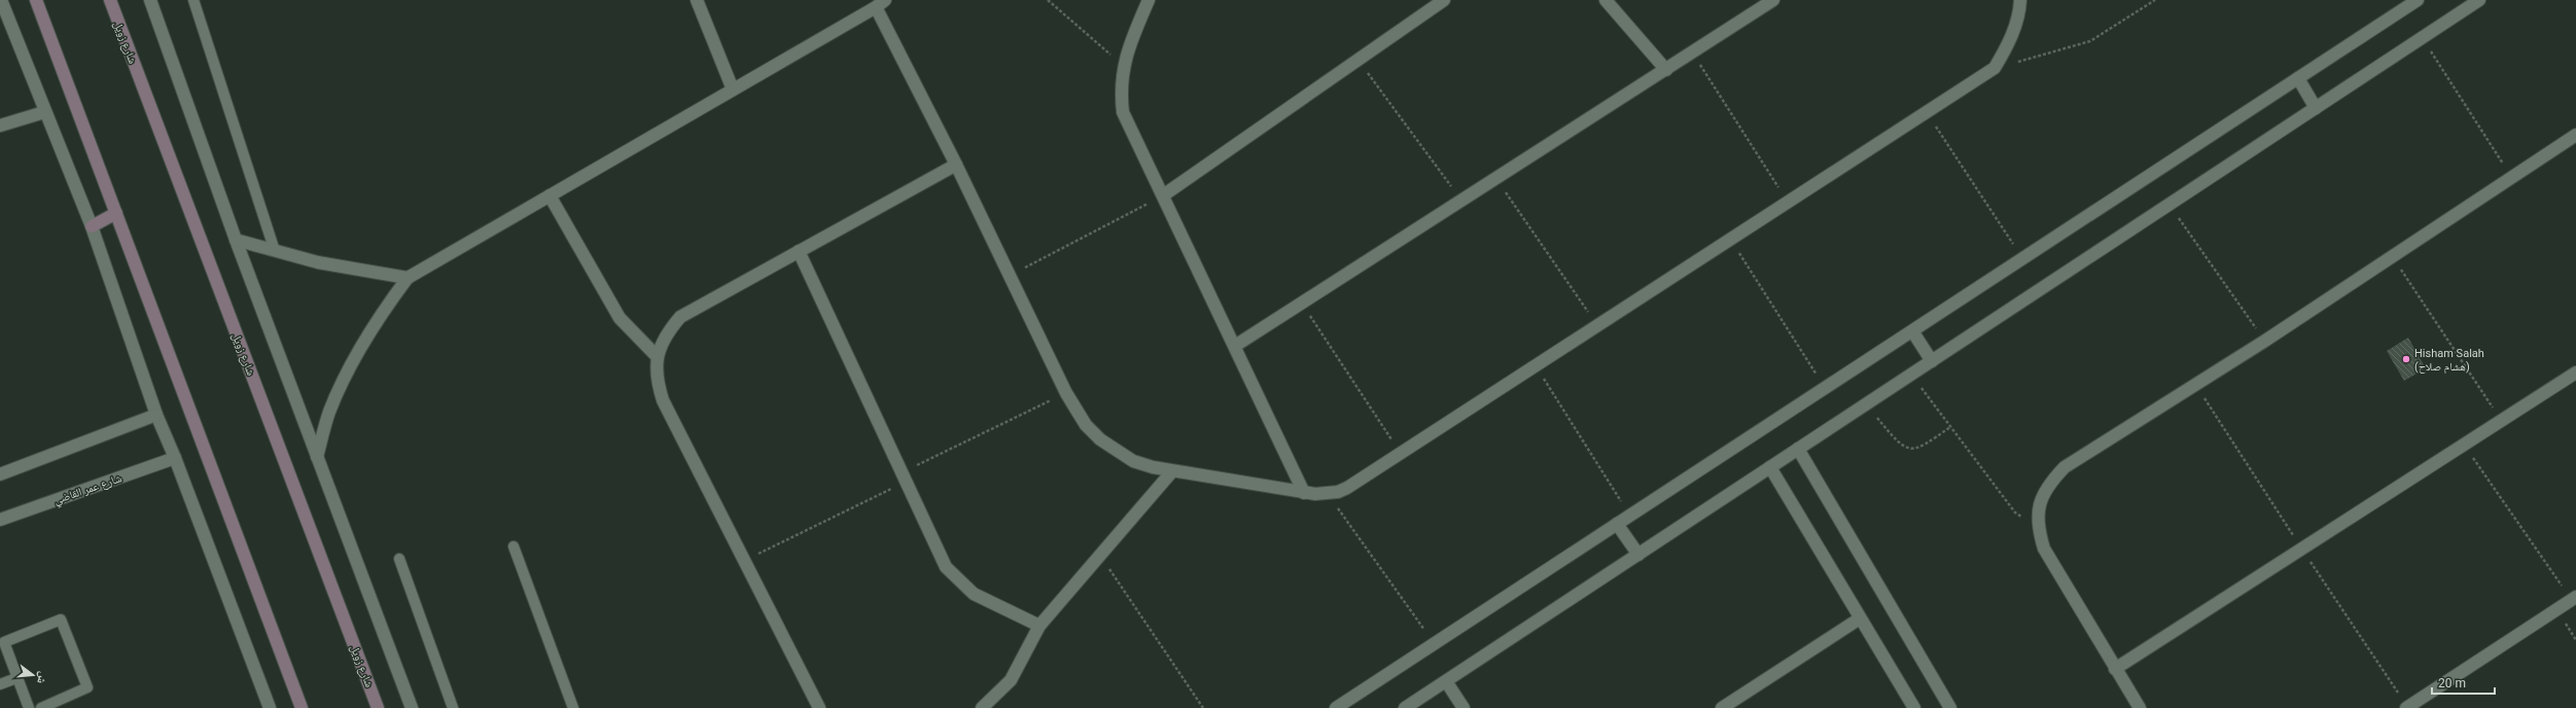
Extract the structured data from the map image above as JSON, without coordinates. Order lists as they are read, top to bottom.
{
  "streets": {
    "main road": ["شارع زويل"],
    "street": ["شارع عمر القاضي"]
  },
  "places": ["Hisham Salah (هشام صلاح)"],
  "scale_bar": "20 m",
  "north": "right"
}
